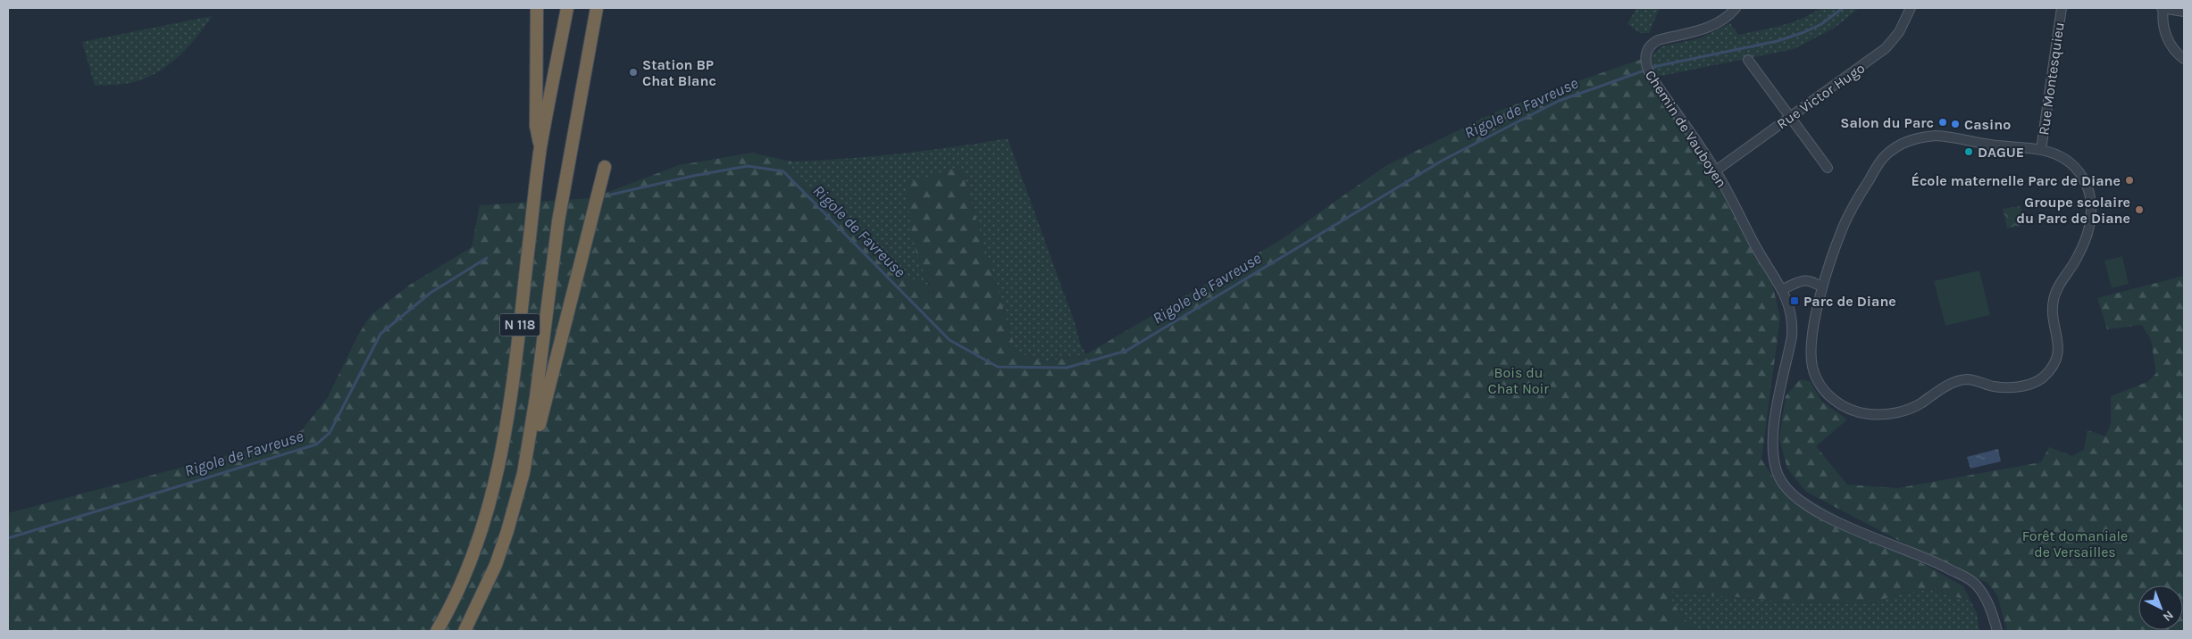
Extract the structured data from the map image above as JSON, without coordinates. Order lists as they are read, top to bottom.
{
  "streets": {
    "highway": ["N 118"],
    "street": ["Rue Montesquieu", "Rue Victor Hugo", "Chemin de Vauboyen"]
  },
  "crossings": [
    ["Rue Victor Hugo", "Chemin de Vauboyen"]
  ],
  "water": ["Rigole de Favreuse"],
  "parks": ["Bois du Chat Noir", "Forêt domaniale de Versailles"],
  "places": {
    "other": [
      "Station BP Chat Blanc",
      "Salon du Parc",
      "Casino",
      "DAGUE",
      "École maternelle Parc de Diane",
      "Groupe scolaire du Parc de Diane"
    ],
    "transit": ["Parc de Diane"]
  },
  "north": "bottom right"
}
